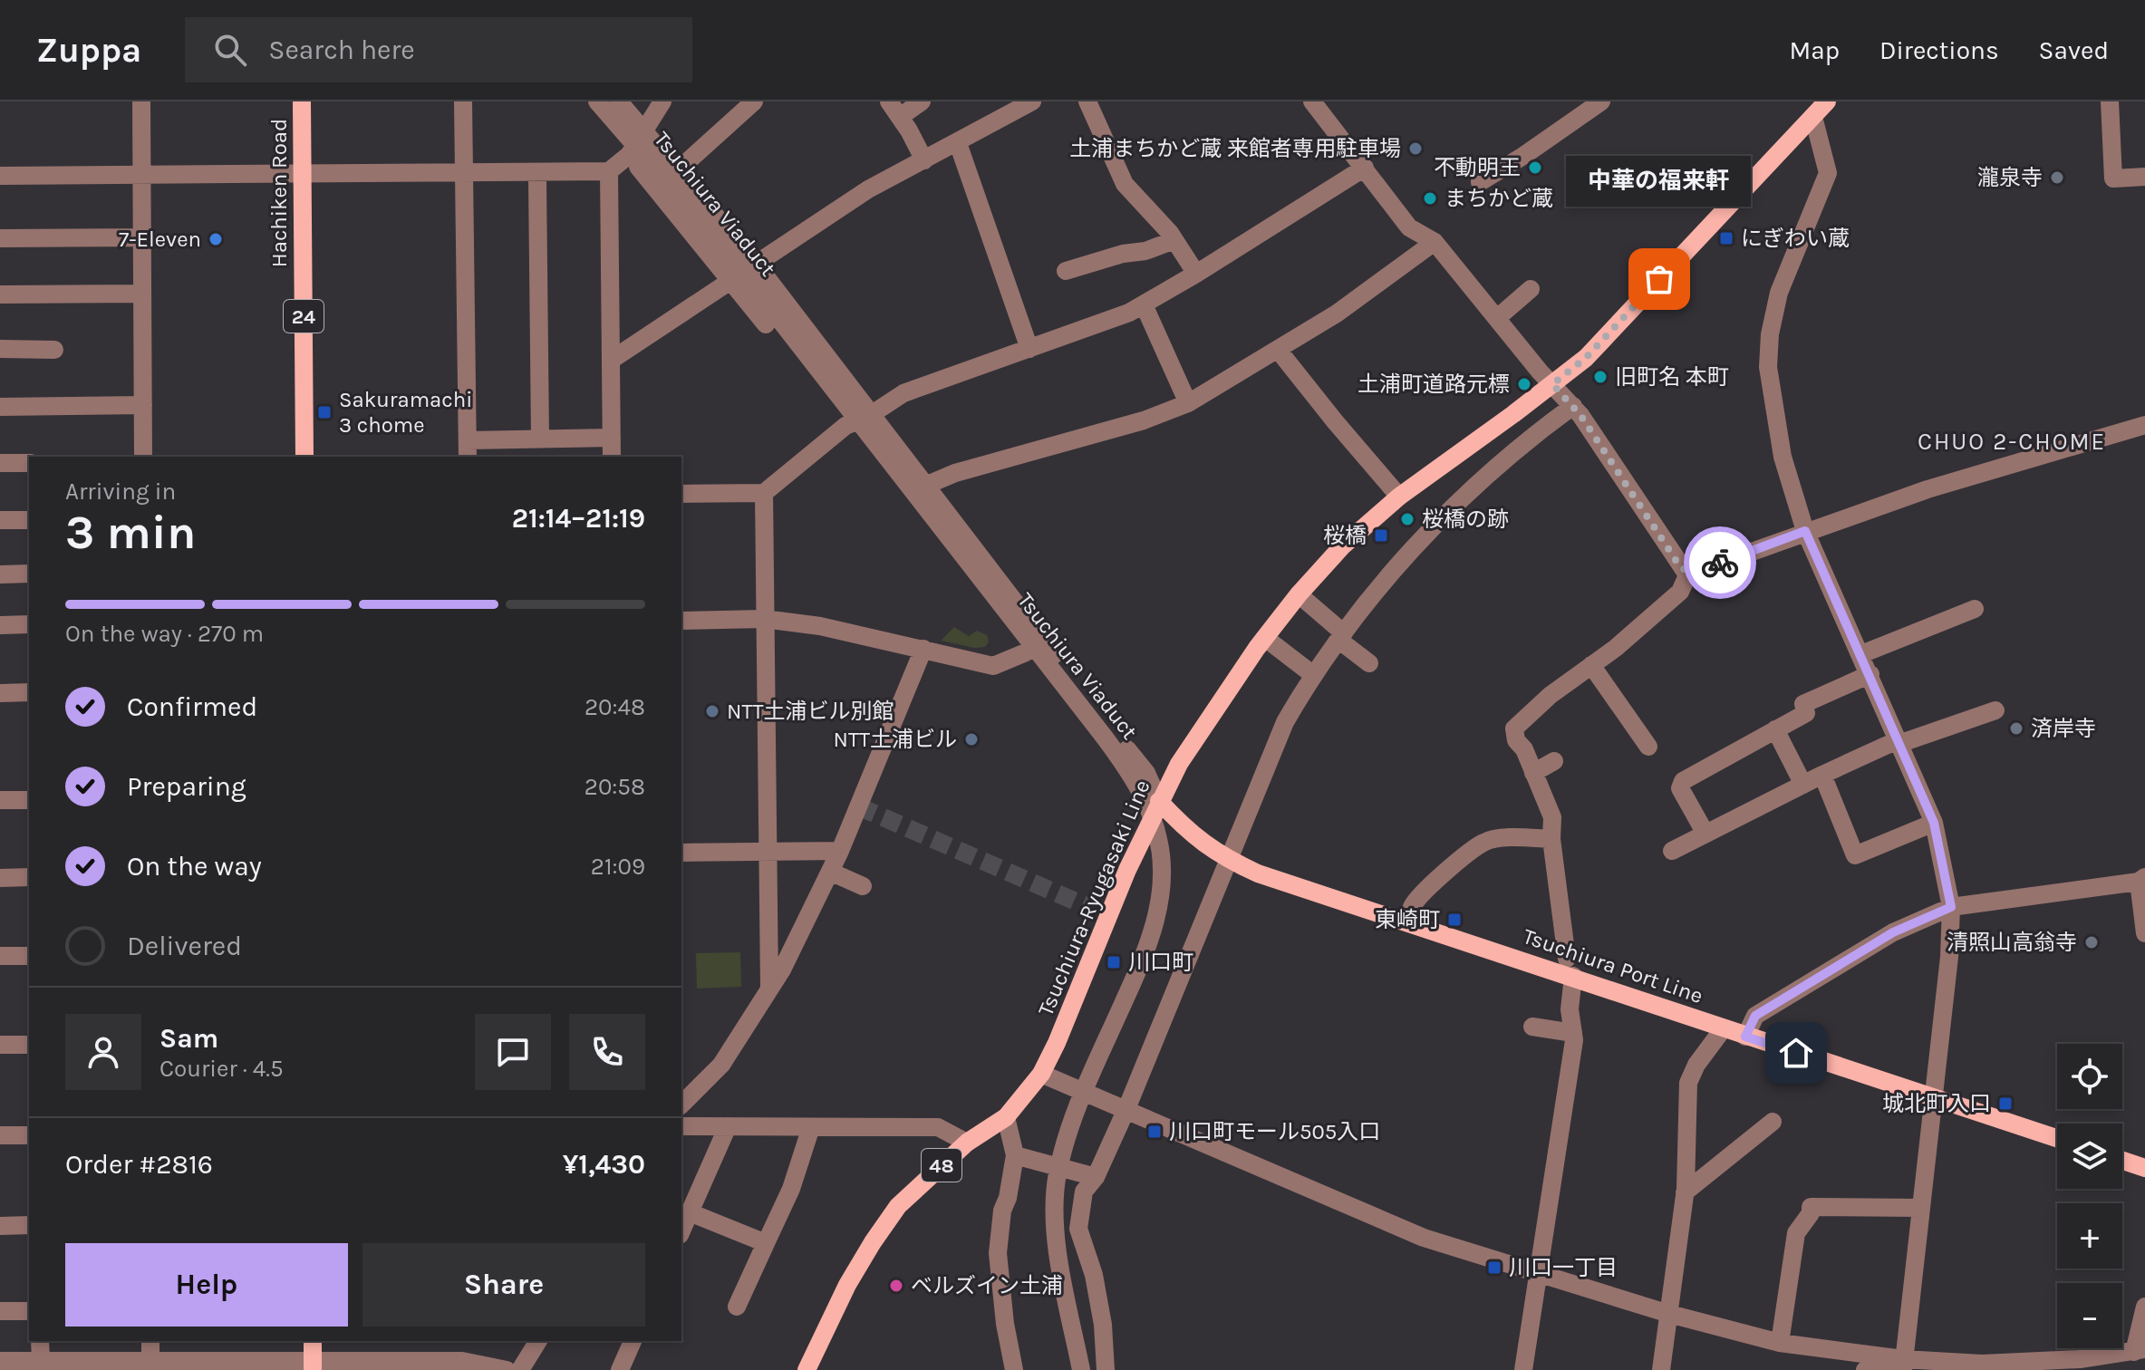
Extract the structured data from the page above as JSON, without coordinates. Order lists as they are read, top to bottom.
{
  "streets": {
    "main road": [
      "Hachiken Road",
      "24",
      "Tsuchiura-Ryugasaki Line",
      "Tsuchiura Port Line",
      "48"
    ],
    "street": ["Tsuchiura Viaduct"]
  },
  "crossings": [
    ["Tsuchiura-Ryugasaki Line", "Tsuchiura Port Line"]
  ],
  "districts": ["CHUO 2-CHOME"],
  "places": {
    "other": [
      "土浦まちかど蔵 来館者専用駐車場",
      "不動明王",
      "瀧泉寺",
      "まちかど蔵",
      "7-Eleven",
      "中華の福来軒",
      "旧町名 本町",
      "土浦町道路元標",
      "桜橋の跡",
      "NTT土浦ビル別館",
      "済岸寺",
      "NTT土浦ビル",
      "清照山高翁寺",
      "ベルズイン土浦"
    ],
    "transit": [
      "にぎわい蔵",
      "Sakuramachi 3 chome",
      "桜橋",
      "東崎町",
      "川口町",
      "城北町入口",
      "川口町モール505入口",
      "川口一丁目"
    ]
  },
  "page": {
    "header": "Zuppa",
    "search": "Search here",
    "nav": ["Map", "Directions", "Saved"],
    "bubble": "中華の福来軒",
    "heading": ["3 min", "Arriving in", "21:14–21:19"],
    "panel": [
      "Sam",
      "Courier · 4.5",
      "Order #2816",
      "¥1,430"
    ],
    "bar": "On the way · 270 m",
    "list": [
      ["Confirmed", "20:48"],
      ["Preparing", "20:58"],
      ["On the way", "21:09"],
      "Delivered"
    ],
    "map_buttons": ["+", "−"],
    "buttons": ["Help", "Share"]
  }
}
